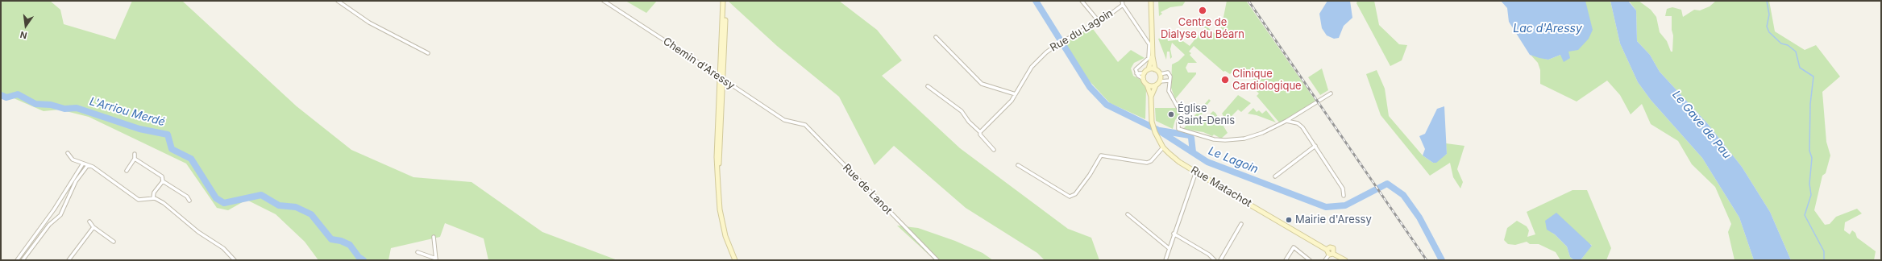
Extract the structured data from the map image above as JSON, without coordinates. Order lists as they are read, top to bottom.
{
  "streets": {
    "main road": ["Rue Matachot"],
    "street": ["Rue du Lagoin", "Chemin d'Aressy", "Rue de Lanot"]
  },
  "crossings": [
    ["Chemin d'Aressy", "Rue de Lanot"]
  ],
  "water": [
    "Lac d'Aressy",
    "L'Arriou Merdé",
    "Le Gave de Pau",
    "Le Lagoin"
  ],
  "places": [
    "Centre de Dialyse du Béarn",
    "Clinique Cardiologique",
    "Église Saint-Denis",
    "Mairie d'Aressy"
  ],
  "north": "bottom"
}
